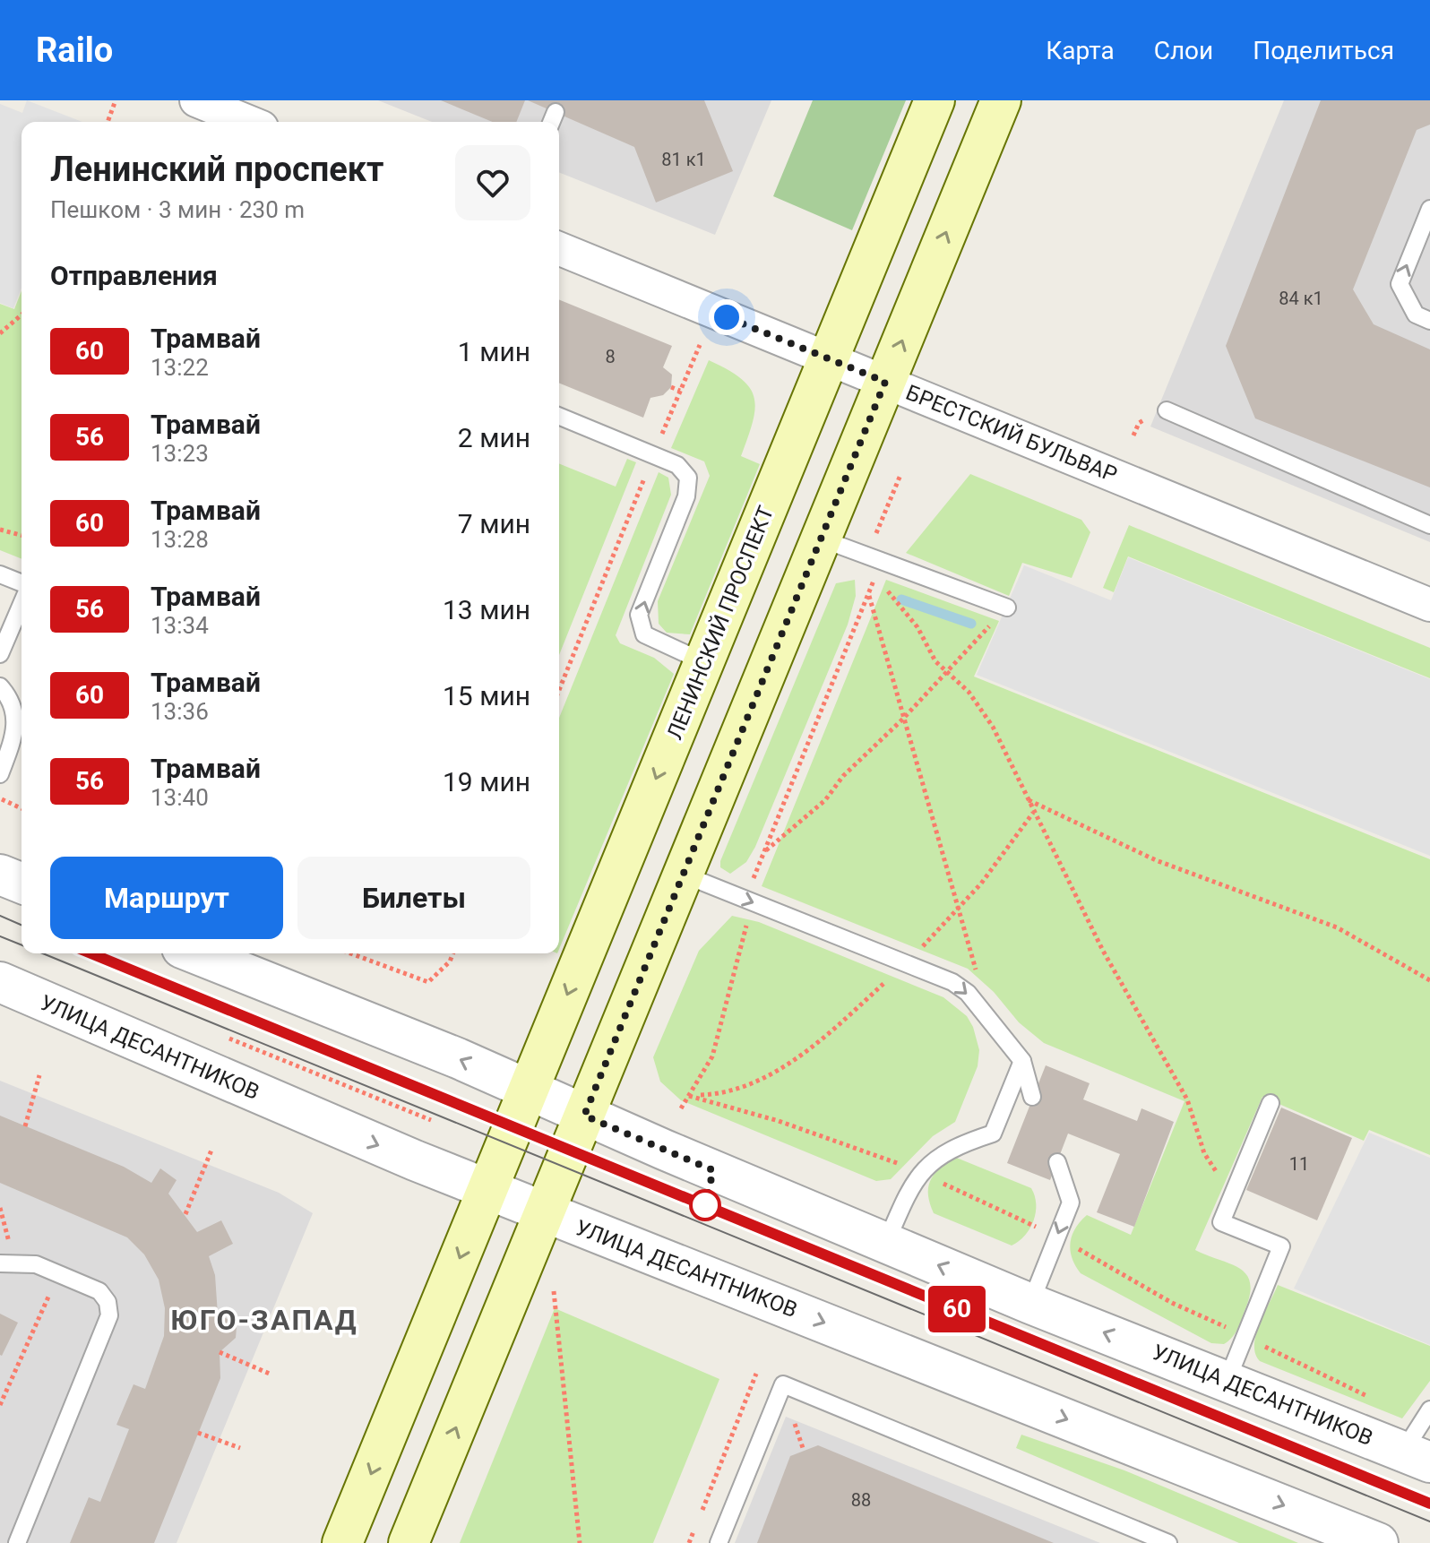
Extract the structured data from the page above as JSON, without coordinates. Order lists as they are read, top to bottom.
{
  "streets": {
    "main road": ["ЛЕНИНСКИЙ ПРОСПЕКТ"],
    "street": ["БРЕСТСКИЙ БУЛЬВАР", "УЛИЦА ДЕСАНТНИКОВ"]
  },
  "crossings": [
    ["БРЕСТСКИЙ БУЛЬВАР", "ЛЕНИНСКИЙ ПРОСПЕКТ"],
    ["ЛЕНИНСКИЙ ПРОСПЕКТ", "УЛИЦА ДЕСАНТНИКОВ"]
  ],
  "districts": ["ЮГО-ЗАПАД"],
  "lines": ["tram line 60"],
  "house_numbers": [
    "81 к1",
    "84 к1",
    "8",
    "11",
    "88"
  ],
  "page": {
    "header": "Railo",
    "nav": ["Карта", "Слои", "Поделиться"],
    "on_map": "60",
    "heading": [
      ["Ленинский проспект", "Пешком · 3 мин · 230 m"],
      "Отправления"
    ],
    "list": [
      {
        "mark": "60",
        "name": "Трамвай",
        "note": "13:22",
        "value": "1 мин"
      },
      {
        "mark": "56",
        "name": "Трамвай",
        "note": "13:23",
        "value": "2 мин"
      },
      {
        "mark": "60",
        "name": "Трамвай",
        "note": "13:28",
        "value": "7 мин"
      },
      {
        "mark": "56",
        "name": "Трамвай",
        "note": "13:34",
        "value": "13 мин"
      },
      {
        "mark": "60",
        "name": "Трамвай",
        "note": "13:36",
        "value": "15 мин"
      },
      {
        "mark": "56",
        "name": "Трамвай",
        "note": "13:40",
        "value": "19 мин"
      }
    ],
    "buttons": ["Маршрут", "Билеты"]
  }
}
